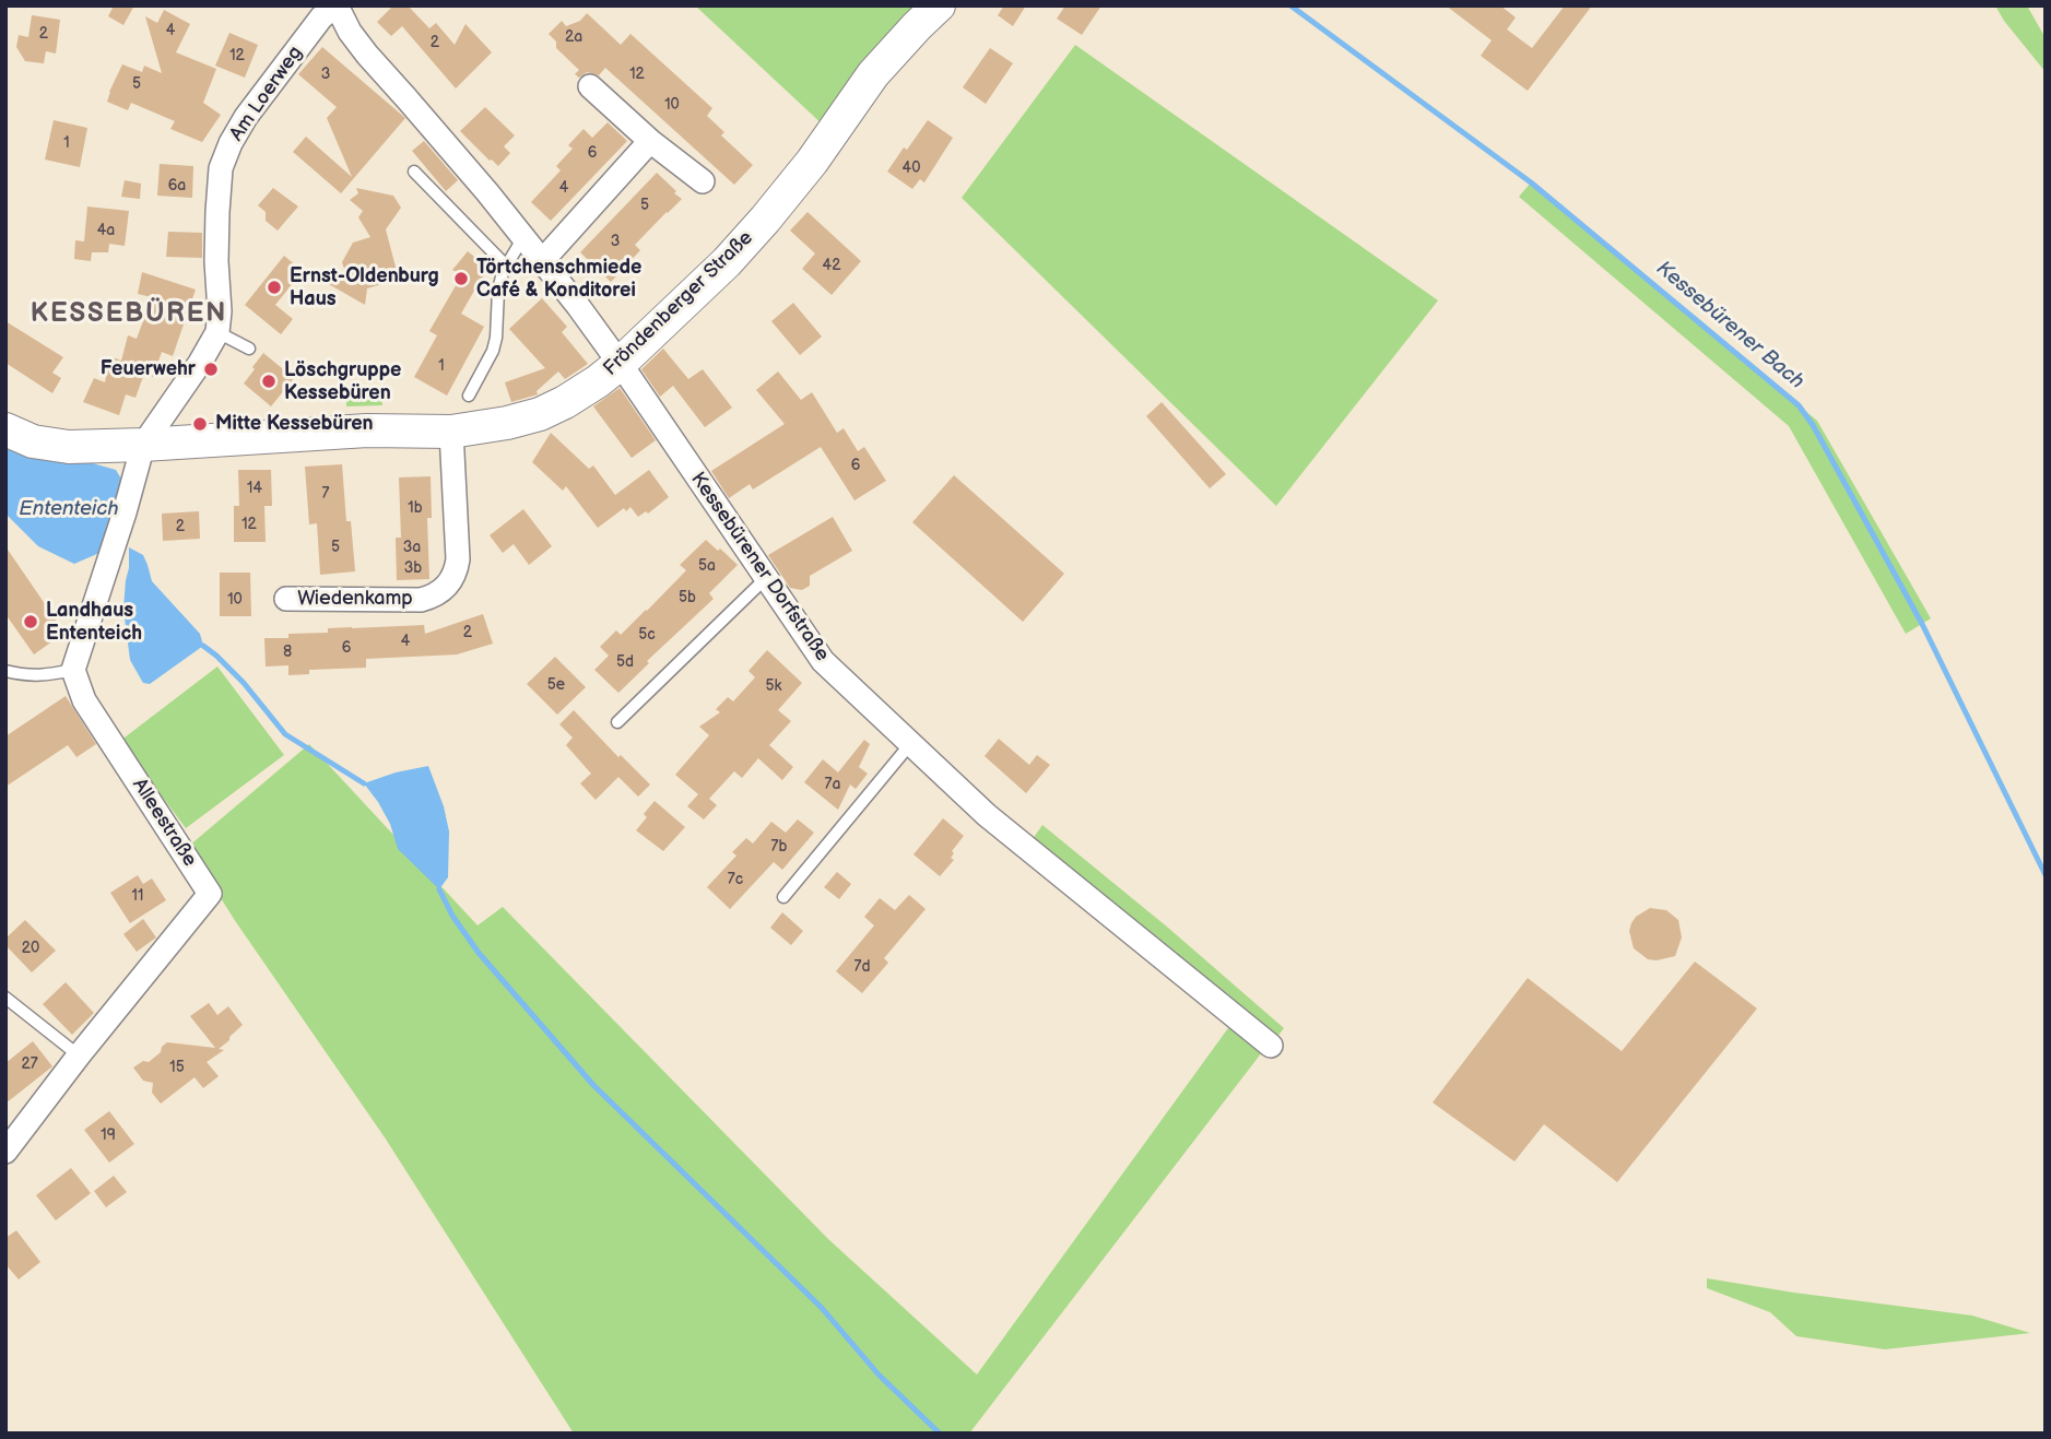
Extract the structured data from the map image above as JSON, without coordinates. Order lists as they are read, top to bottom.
{
  "streets": {
    "main road": ["Fröndenberger Straße"],
    "street": [
      "Am Loerweg",
      "Kessebürener Dorfstraße",
      "Wiedenkamp",
      "Alleestraße"
    ]
  },
  "crossings": [
    ["Am Loerweg", "Fröndenberger Straße"],
    ["Am Loerweg", "Kessebürener Dorfstraße"],
    ["Fröndenberger Straße", "Kessebürener Dorfstraße"],
    ["Fröndenberger Straße", "Wiedenkamp"]
  ],
  "districts": ["KESSEBÜREN"],
  "water": ["Kessebürener Bach", "Ententeich"],
  "places": [
    "Törtchenschmiede Café & Konditorei",
    "Ernst-Oldenburg Haus",
    "Feuerwehr",
    "Löschgruppe Kessebüren",
    "Mitte Kessebüren",
    "Landhaus Ententeich"
  ],
  "house_numbers": [
    "4",
    "2",
    "2a",
    "2",
    "12",
    "3",
    "12",
    "5",
    "10",
    "1",
    "6",
    "40",
    "6a",
    "4",
    "5",
    "4a",
    "3",
    "42",
    "1",
    "6",
    "14",
    "7",
    "1b",
    "12",
    "2",
    "5",
    "3a",
    "5a",
    "3b",
    "5b",
    "10",
    "2",
    "5c",
    "4",
    "6",
    "8",
    "5d",
    "5e",
    "5k",
    "7a",
    "7b",
    "7c",
    "11",
    "20",
    "7d",
    "27",
    "15",
    "19"
  ]
}
